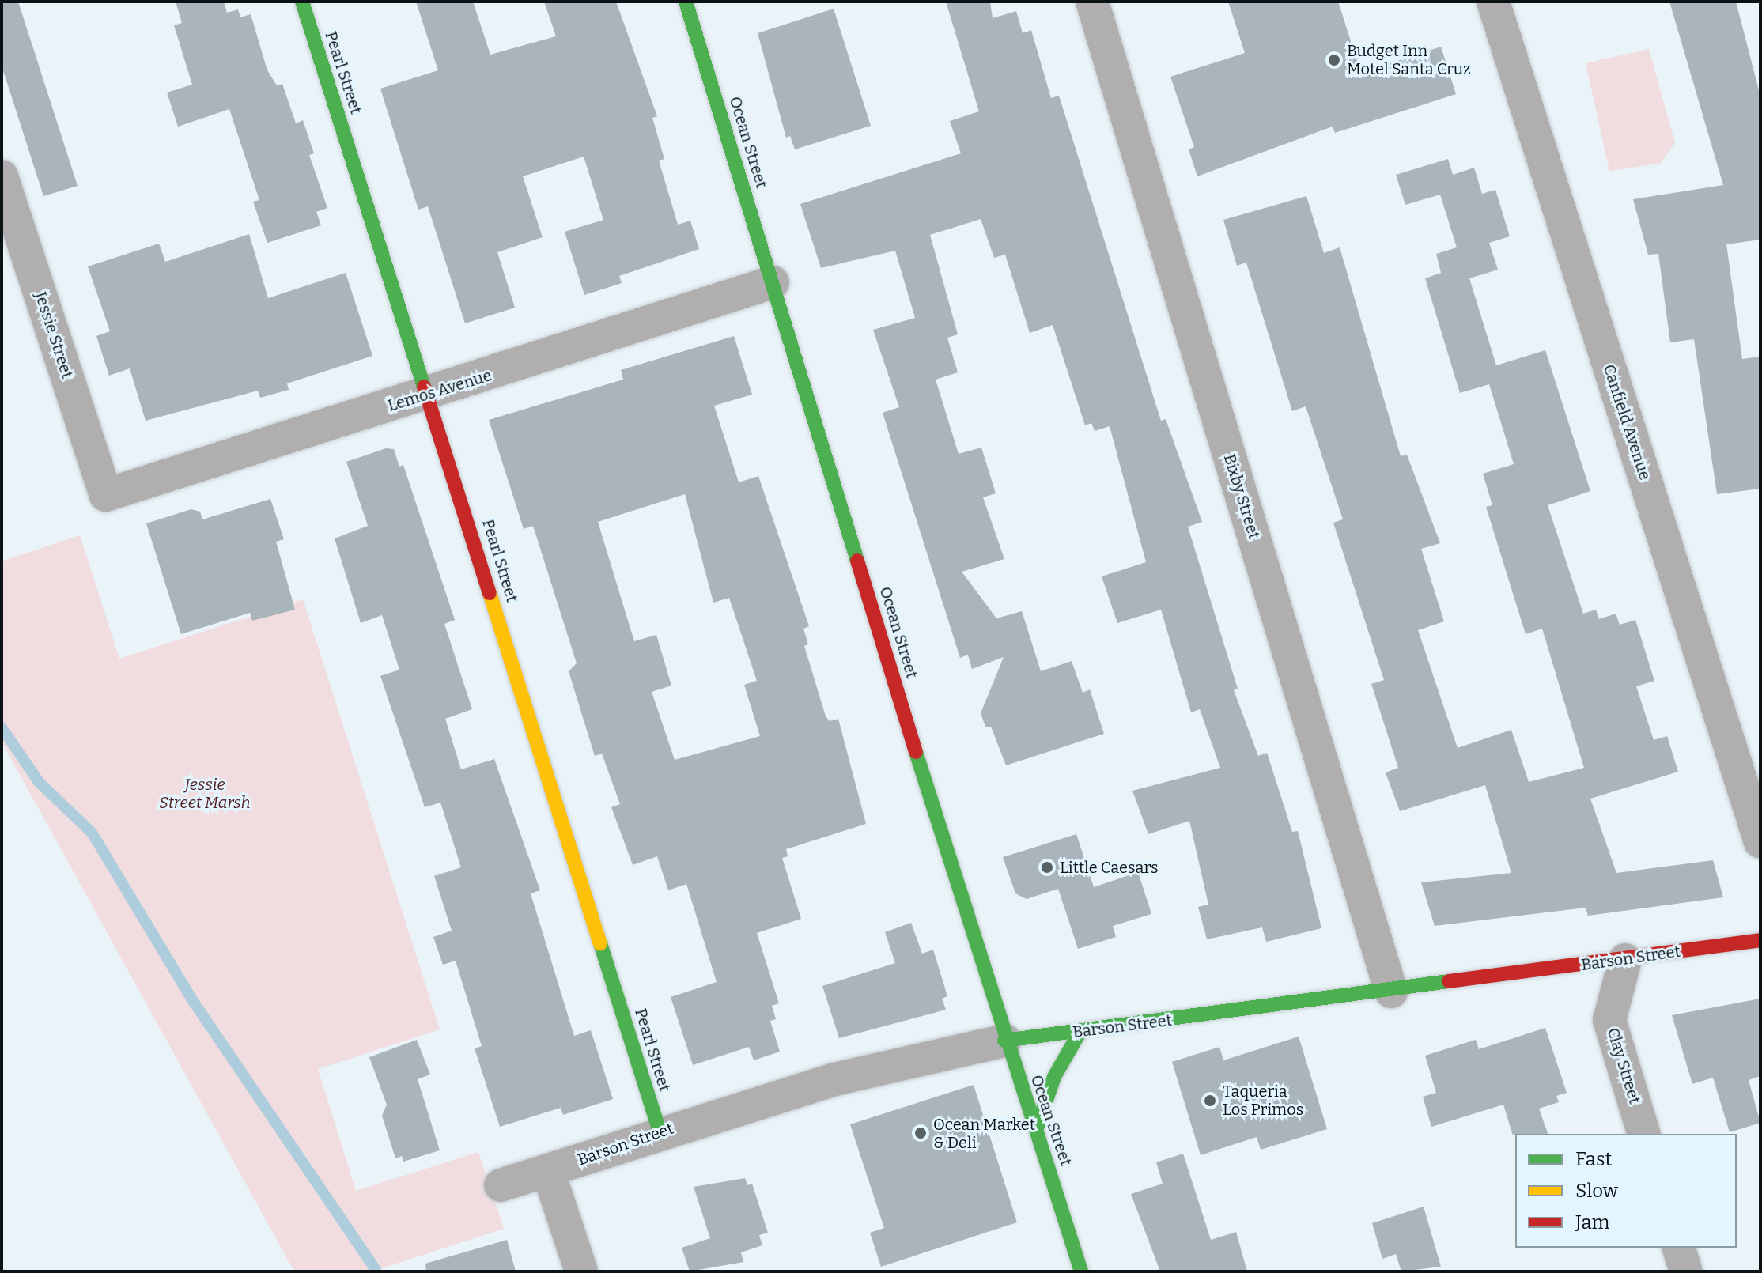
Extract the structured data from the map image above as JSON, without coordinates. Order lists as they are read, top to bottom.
{
  "streets": {
    "street": [
      "Pearl Street",
      "Ocean Street",
      "Jessie Street",
      "Lemos Avenue",
      "Canfield Avenue",
      "Bixby Street",
      "Barson Street",
      "Clay Street"
    ]
  },
  "crossings": [
    ["Pearl Street", "Lemos Avenue"],
    ["Pearl Street", "Barson Street"],
    ["Ocean Street", "Lemos Avenue"],
    ["Ocean Street", "Barson Street"],
    ["Jessie Street", "Lemos Avenue"],
    ["Bixby Street", "Barson Street"],
    ["Barson Street", "Clay Street"]
  ],
  "parks": ["Jessie Street Marsh"],
  "places": [
    "Budget Inn Motel Santa Cruz",
    "Little Caesars",
    "Taqueria Los Primos",
    "Ocean Market & Deli"
  ],
  "legend": ["Fast", "Slow", "Jam"]
}
